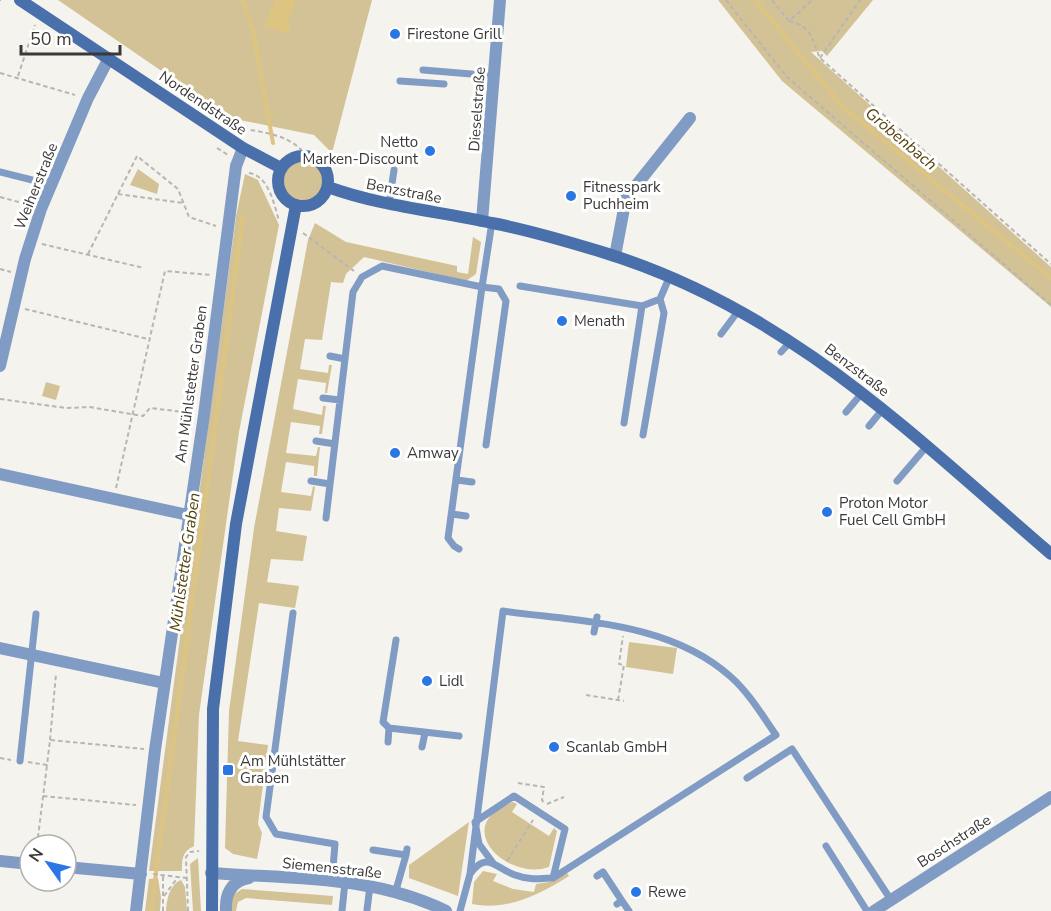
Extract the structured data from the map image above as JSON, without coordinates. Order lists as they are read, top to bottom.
{
  "streets": {
    "street": [
      "Nordendstraße",
      "Dieselstraße",
      "Weiherstraße",
      "Benzstraße",
      "Am Mühlstetter Graben",
      "Boschstraße",
      "Siemensstraße"
    ]
  },
  "crossings": [
    ["Nordendstraße", "Weiherstraße"],
    ["Nordendstraße", "Benzstraße"],
    ["Nordendstraße", "Am Mühlstetter Graben"],
    ["Dieselstraße", "Benzstraße"]
  ],
  "water": ["Gröbenbach", "Mühlstetter Graben"],
  "places": {
    "other": [
      "Firestone Grill",
      "Netto Marken-Discount",
      "Fitnesspark Puchheim",
      "Menath",
      "Amway",
      "Proton Motor Fuel Cell GmbH",
      "Lidl",
      "Scanlab GmbH",
      "Rewe"
    ],
    "transit": ["Am Mühlstätter Graben"]
  },
  "scale_bar": "50 m",
  "north": "top left"
}
